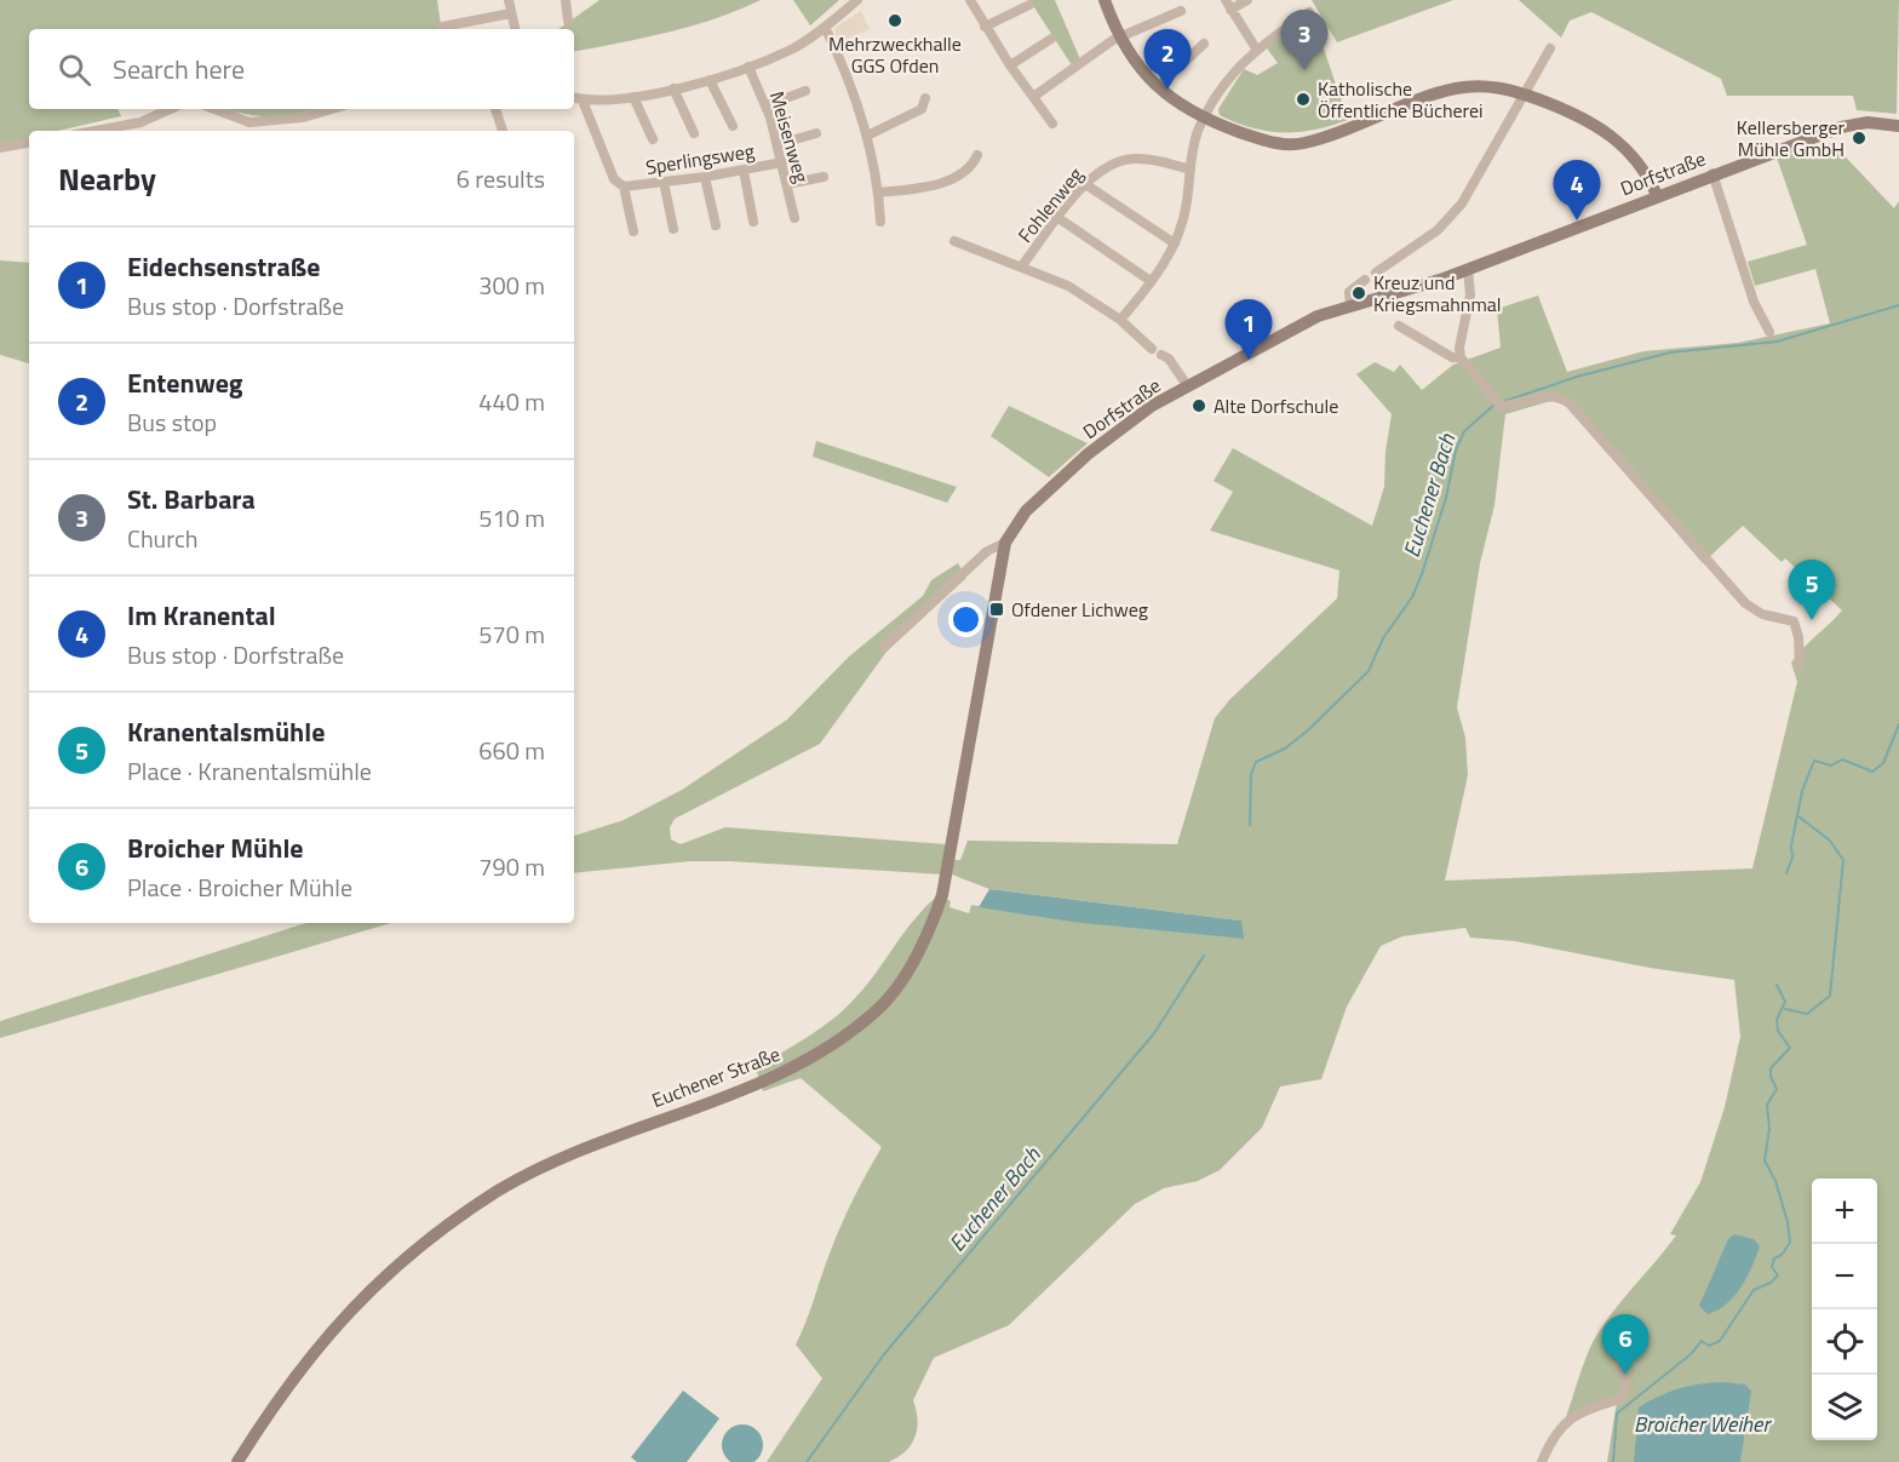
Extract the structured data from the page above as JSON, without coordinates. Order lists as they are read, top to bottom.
{
  "streets": {
    "main road": ["Dorfstraße", "Euchener Straße"],
    "street": ["Meisenweg", "Sperlingsweg", "Fohlenweg"]
  },
  "crossings": [
    ["Meisenweg", "Sperlingsweg"],
    ["Dorfstraße", "Euchener Straße"]
  ],
  "water": ["Euchener Bach", "Broicher Weiher"],
  "places": {
    "other": [
      "Mehrzweckhalle GGS Ofden",
      "Katholische Öffentliche Bücherei",
      "Kellersberger Mühle GmbH",
      "Kreuz und Kriegsmahnmal",
      "Alte Dorfschule"
    ],
    "transit": ["Ofdener Lichweg"]
  },
  "page": {
    "pins": [
      "3",
      "2",
      "4",
      "1",
      "5",
      "6"
    ],
    "search": "Search here",
    "heading": ["Nearby", "6 results"],
    "list": [
      {
        "mark": "1",
        "name": "Eidechsenstraße",
        "note": "Bus stop · Dorfstraße",
        "value": "300 m"
      },
      {
        "mark": "2",
        "name": "Entenweg",
        "note": "Bus stop",
        "value": "440 m"
      },
      {
        "mark": "3",
        "name": "St. Barbara",
        "note": "Church",
        "value": "510 m"
      },
      {
        "mark": "4",
        "name": "Im Kranental",
        "note": "Bus stop · Dorfstraße",
        "value": "570 m"
      },
      {
        "mark": "5",
        "name": "Kranentalsmühle",
        "note": "Place · Kranentalsmühle",
        "value": "660 m"
      },
      {
        "mark": "6",
        "name": "Broicher Mühle",
        "note": "Place · Broicher Mühle",
        "value": "790 m"
      }
    ],
    "map_buttons": ["+", "−"]
  }
}
